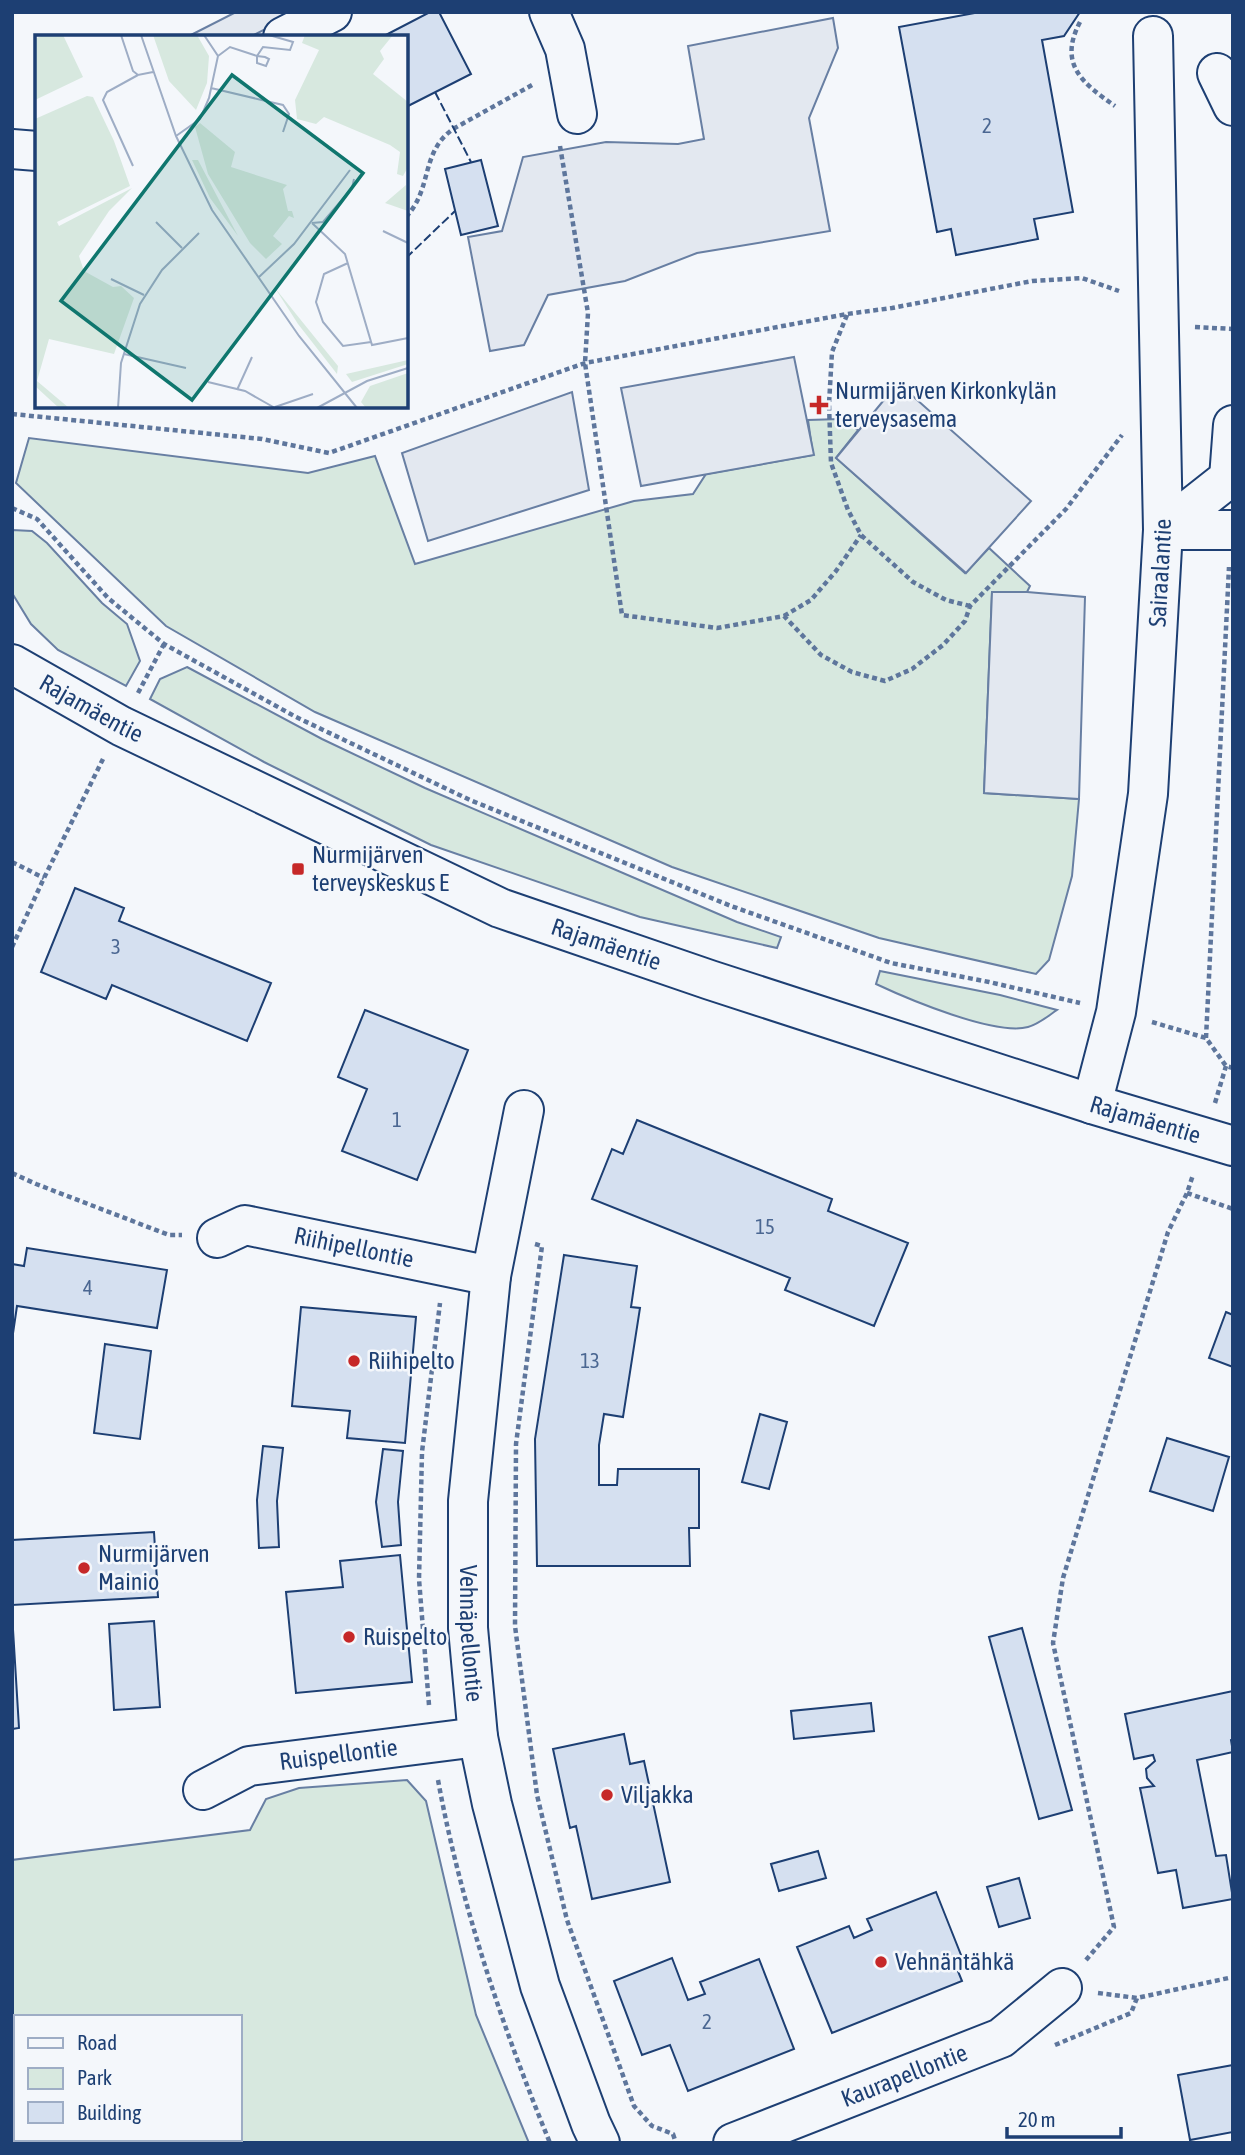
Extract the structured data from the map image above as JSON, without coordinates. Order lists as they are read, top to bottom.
{
  "streets": {
    "street": [
      "Sairaalantie",
      "Rajamäentie",
      "Riihipellontie",
      "Vehnäpellontie",
      "Ruispellontie",
      "Kaurapellontie"
    ]
  },
  "crossings": [
    ["Sairaalantie", "Rajamäentie"],
    ["Riihipellontie", "Vehnäpellontie"],
    ["Vehnäpellontie", "Ruispellontie"]
  ],
  "places": {
    "health": ["Nurmijärven Kirkonkylän terveysasema"],
    "transit": ["Nurmijärven terveyskeskus E"],
    "other": [
      "Riihipelto",
      "Nurmijärven Mainio",
      "Ruispelto",
      "Viljakka",
      "Vehnäntähkä"
    ]
  },
  "house_numbers": [
    "2",
    "3",
    "1",
    "15",
    "4",
    "13",
    "2"
  ],
  "legend": ["Road", "Park", "Building"],
  "scale_bar": "20 m"
}
